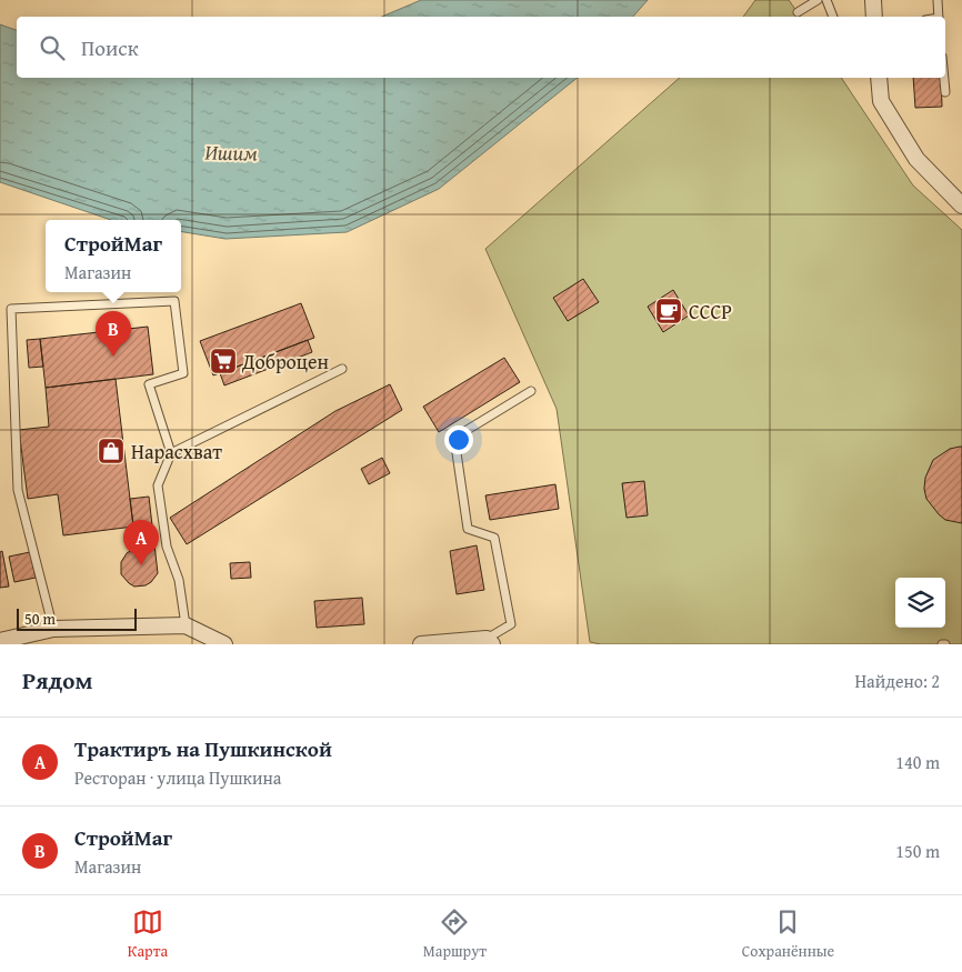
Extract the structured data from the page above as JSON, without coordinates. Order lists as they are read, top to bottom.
{
  "water": ["Ишим"],
  "places": {
    "cafe": ["СССР"],
    "supermarket": ["Доброцен"],
    "shop": ["Нарасхват"]
  },
  "scale_bar": "50 m",
  "page": {
    "search": "Поиск",
    "popup": ["СтройМаг", "Магазин"],
    "pins": ["B", "A"],
    "scale": "50 m",
    "heading": ["Рядом", "Найдено: 2"],
    "list": [
      {
        "mark": "A",
        "name": "Трактиръ на Пушкинской",
        "note": "Ресторан · улица Пушкина",
        "value": "140 m"
      },
      {
        "mark": "B",
        "name": "СтройМаг",
        "note": "Магазин",
        "value": "150 m"
      }
    ],
    "nav": ["Карта", "Маршрут", "Сохранённые"]
  }
}
